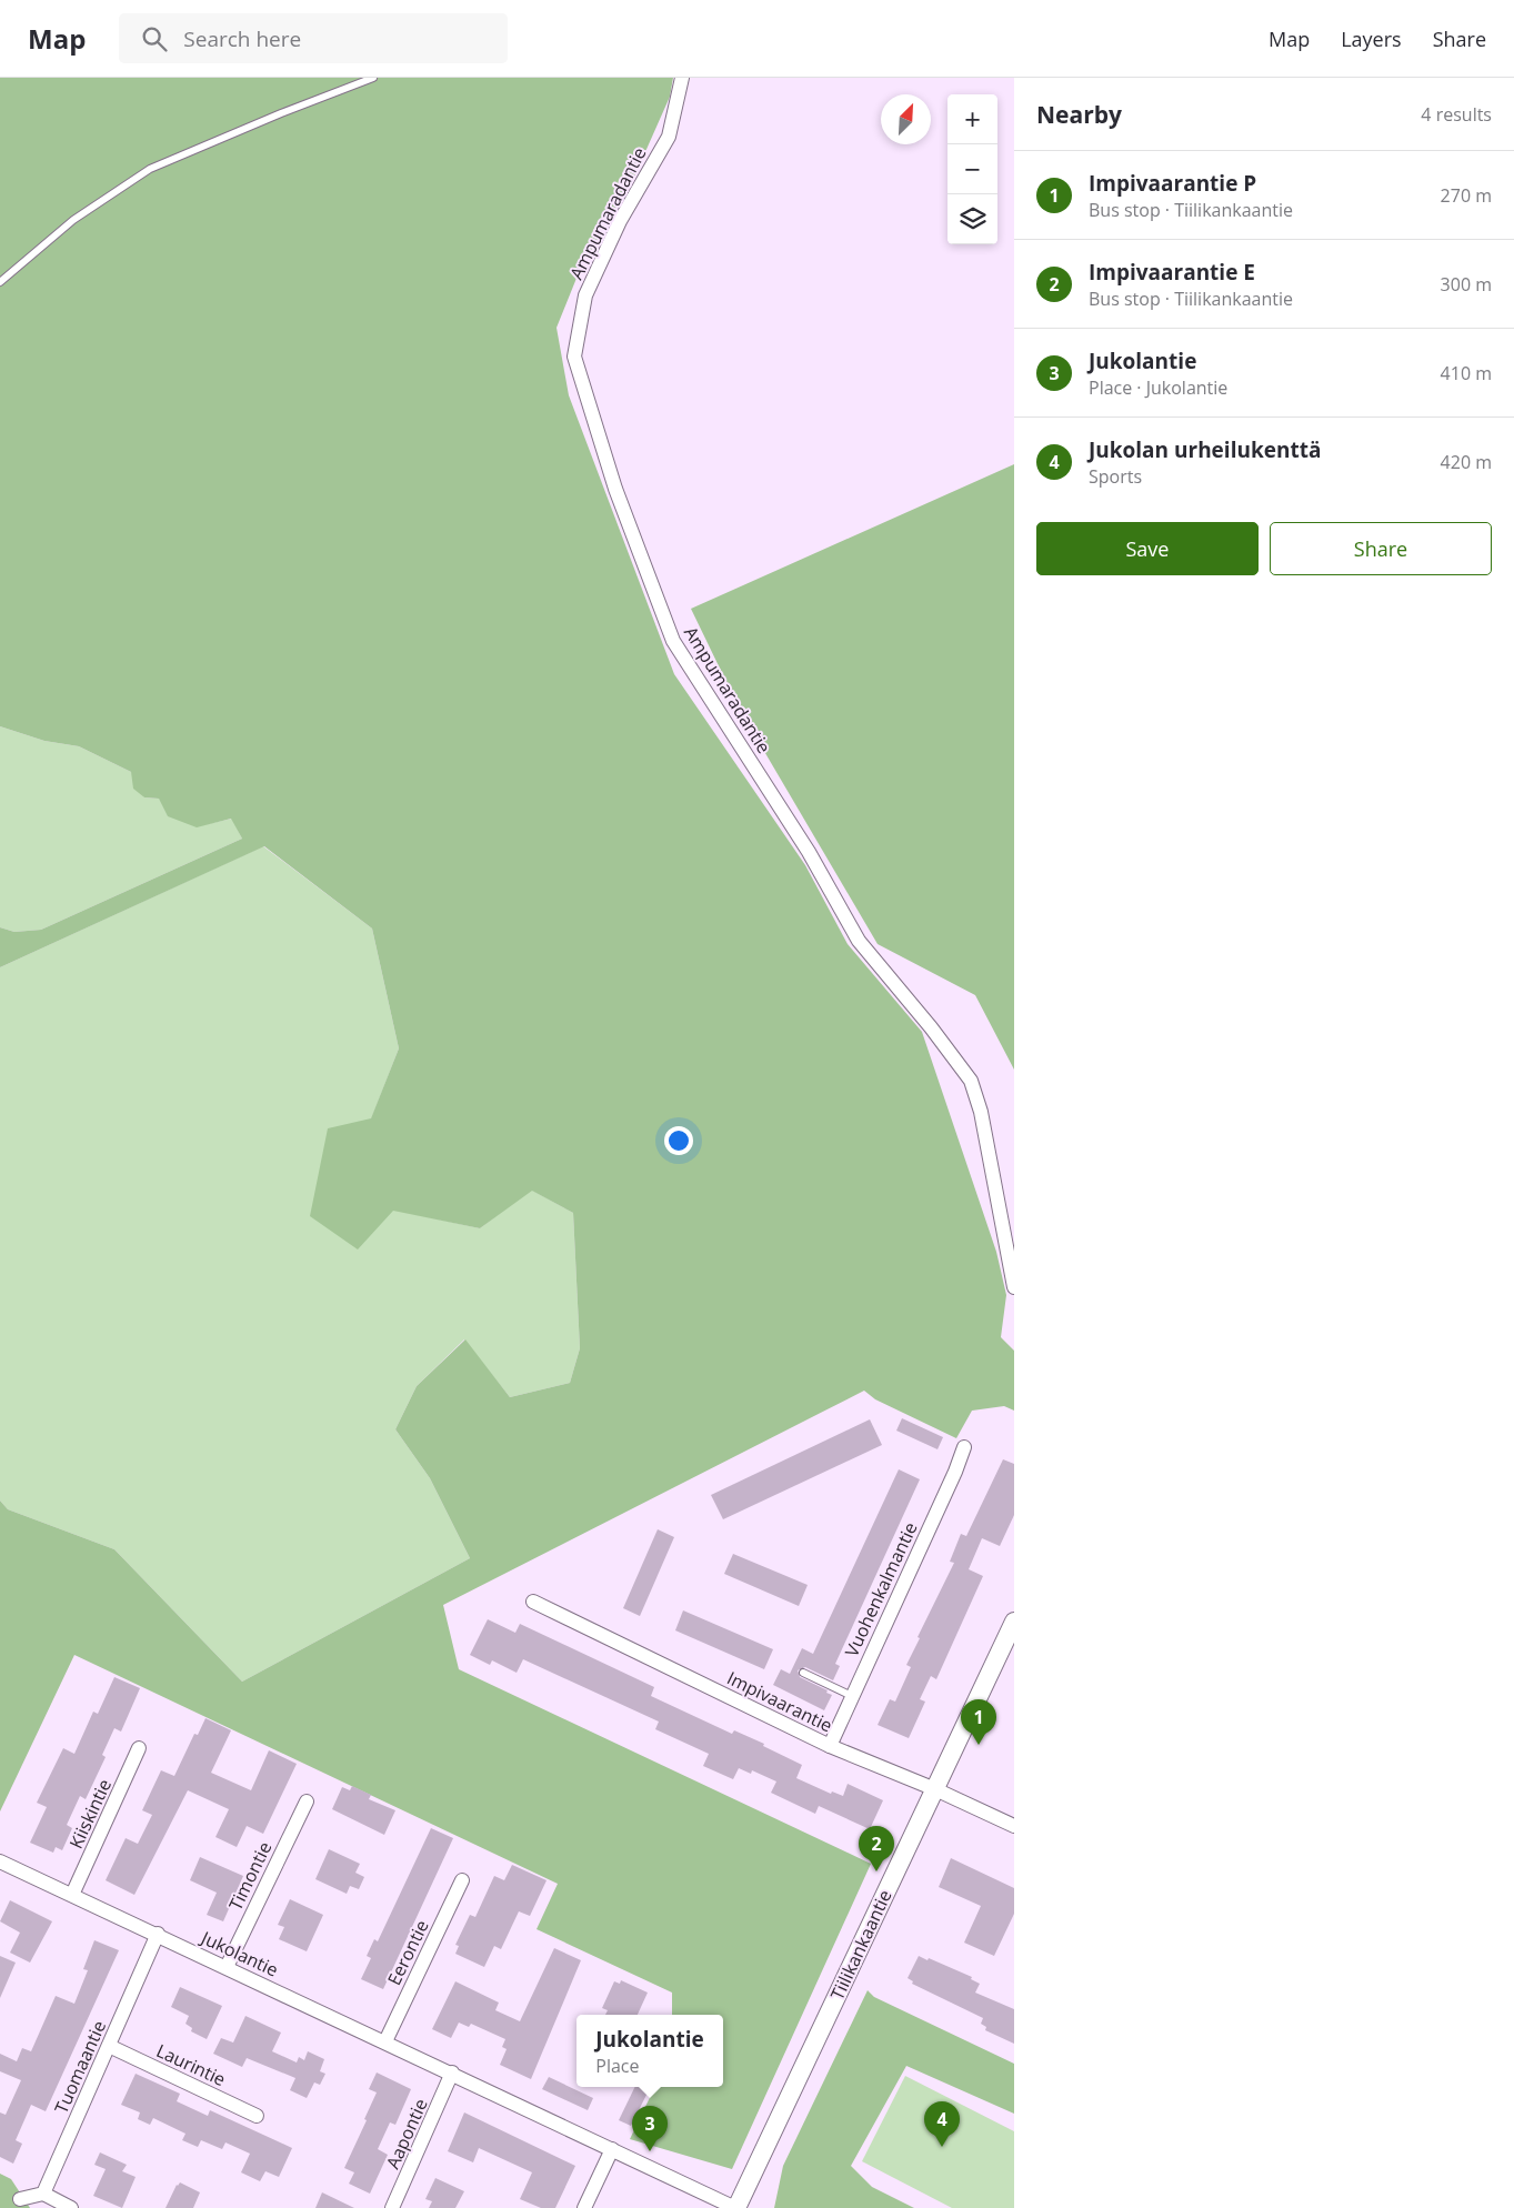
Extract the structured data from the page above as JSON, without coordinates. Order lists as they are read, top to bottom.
{
  "streets": {
    "street": [
      "Ampumaradantie",
      "Vuohenkalmantie",
      "Impivaarantie",
      "Kiiskintie",
      "Timontie",
      "Tiilikankaantie",
      "Eerontie",
      "Jukolantie",
      "Laurintie",
      "Tuomaantie",
      "Aapontie"
    ]
  },
  "crossings": [
    ["Vuohenkalmantie", "Impivaarantie"],
    ["Impivaarantie", "Tiilikankaantie"],
    ["Kiiskintie", "Jukolantie"],
    ["Timontie", "Jukolantie"],
    ["Tiilikankaantie", "Jukolantie"],
    ["Eerontie", "Jukolantie"],
    ["Jukolantie", "Tuomaantie"],
    ["Jukolantie", "Aapontie"],
    ["Laurintie", "Tuomaantie"]
  ],
  "north": "top right",
  "page": {
    "header": "Map",
    "search": "Search here",
    "nav": ["Map", "Layers", "Share"],
    "heading": ["Nearby", "4 results"],
    "map_buttons": ["+", "−"],
    "list": [
      {
        "mark": "1",
        "name": "Impivaarantie P",
        "note": "Bus stop · Tiilikankaantie",
        "value": "270 m"
      },
      {
        "mark": "2",
        "name": "Impivaarantie E",
        "note": "Bus stop · Tiilikankaantie",
        "value": "300 m"
      },
      {
        "mark": "3",
        "name": "Jukolantie",
        "note": "Place · Jukolantie",
        "value": "410 m"
      },
      {
        "mark": "4",
        "name": "Jukolan urheilukenttä",
        "note": "Sports",
        "value": "420 m"
      }
    ],
    "buttons": ["Save", "Share"],
    "pins": [
      "1",
      "2",
      "4",
      "3"
    ],
    "popup": ["Jukolantie", "Place"]
  }
}
